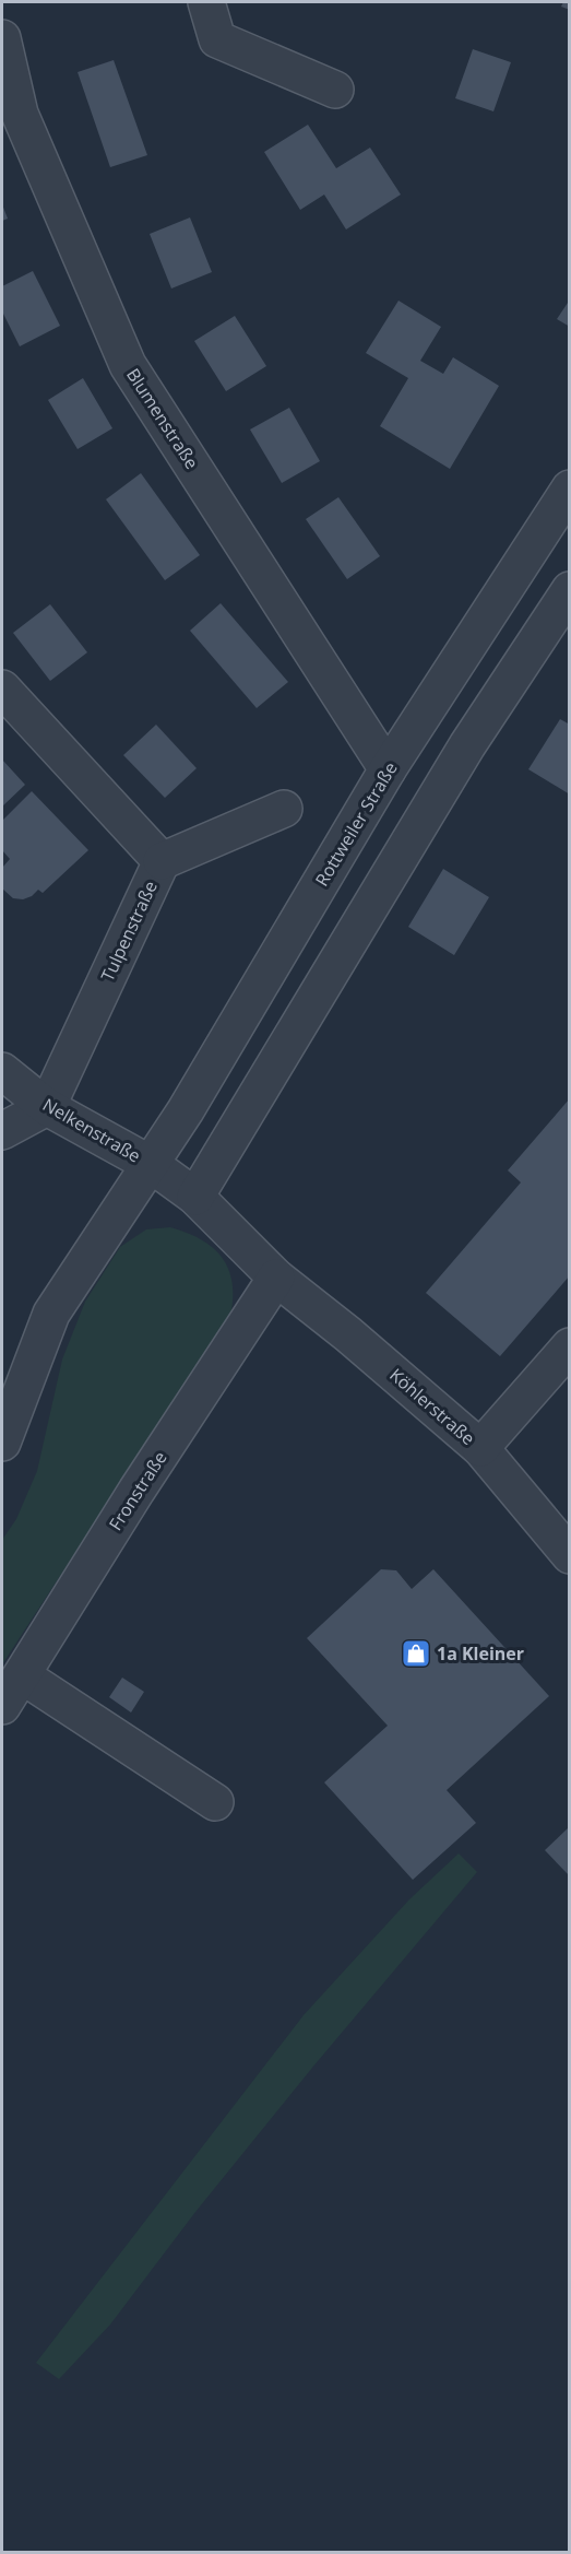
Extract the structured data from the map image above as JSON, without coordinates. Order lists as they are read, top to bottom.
{
  "streets": {
    "street": [
      "Blumenstraße",
      "Rottweiler Straße",
      "Tulpenstraße",
      "Nelkenstraße",
      "Köhlerstraße",
      "Fronstraße"
    ]
  },
  "crossings": [
    ["Blumenstraße", "Rottweiler Straße"],
    ["Rottweiler Straße", "Nelkenstraße"],
    ["Tulpenstraße", "Nelkenstraße"],
    ["Köhlerstraße", "Fronstraße"]
  ],
  "places": {
    "shop": ["1a Kleiner"]
  }
}
